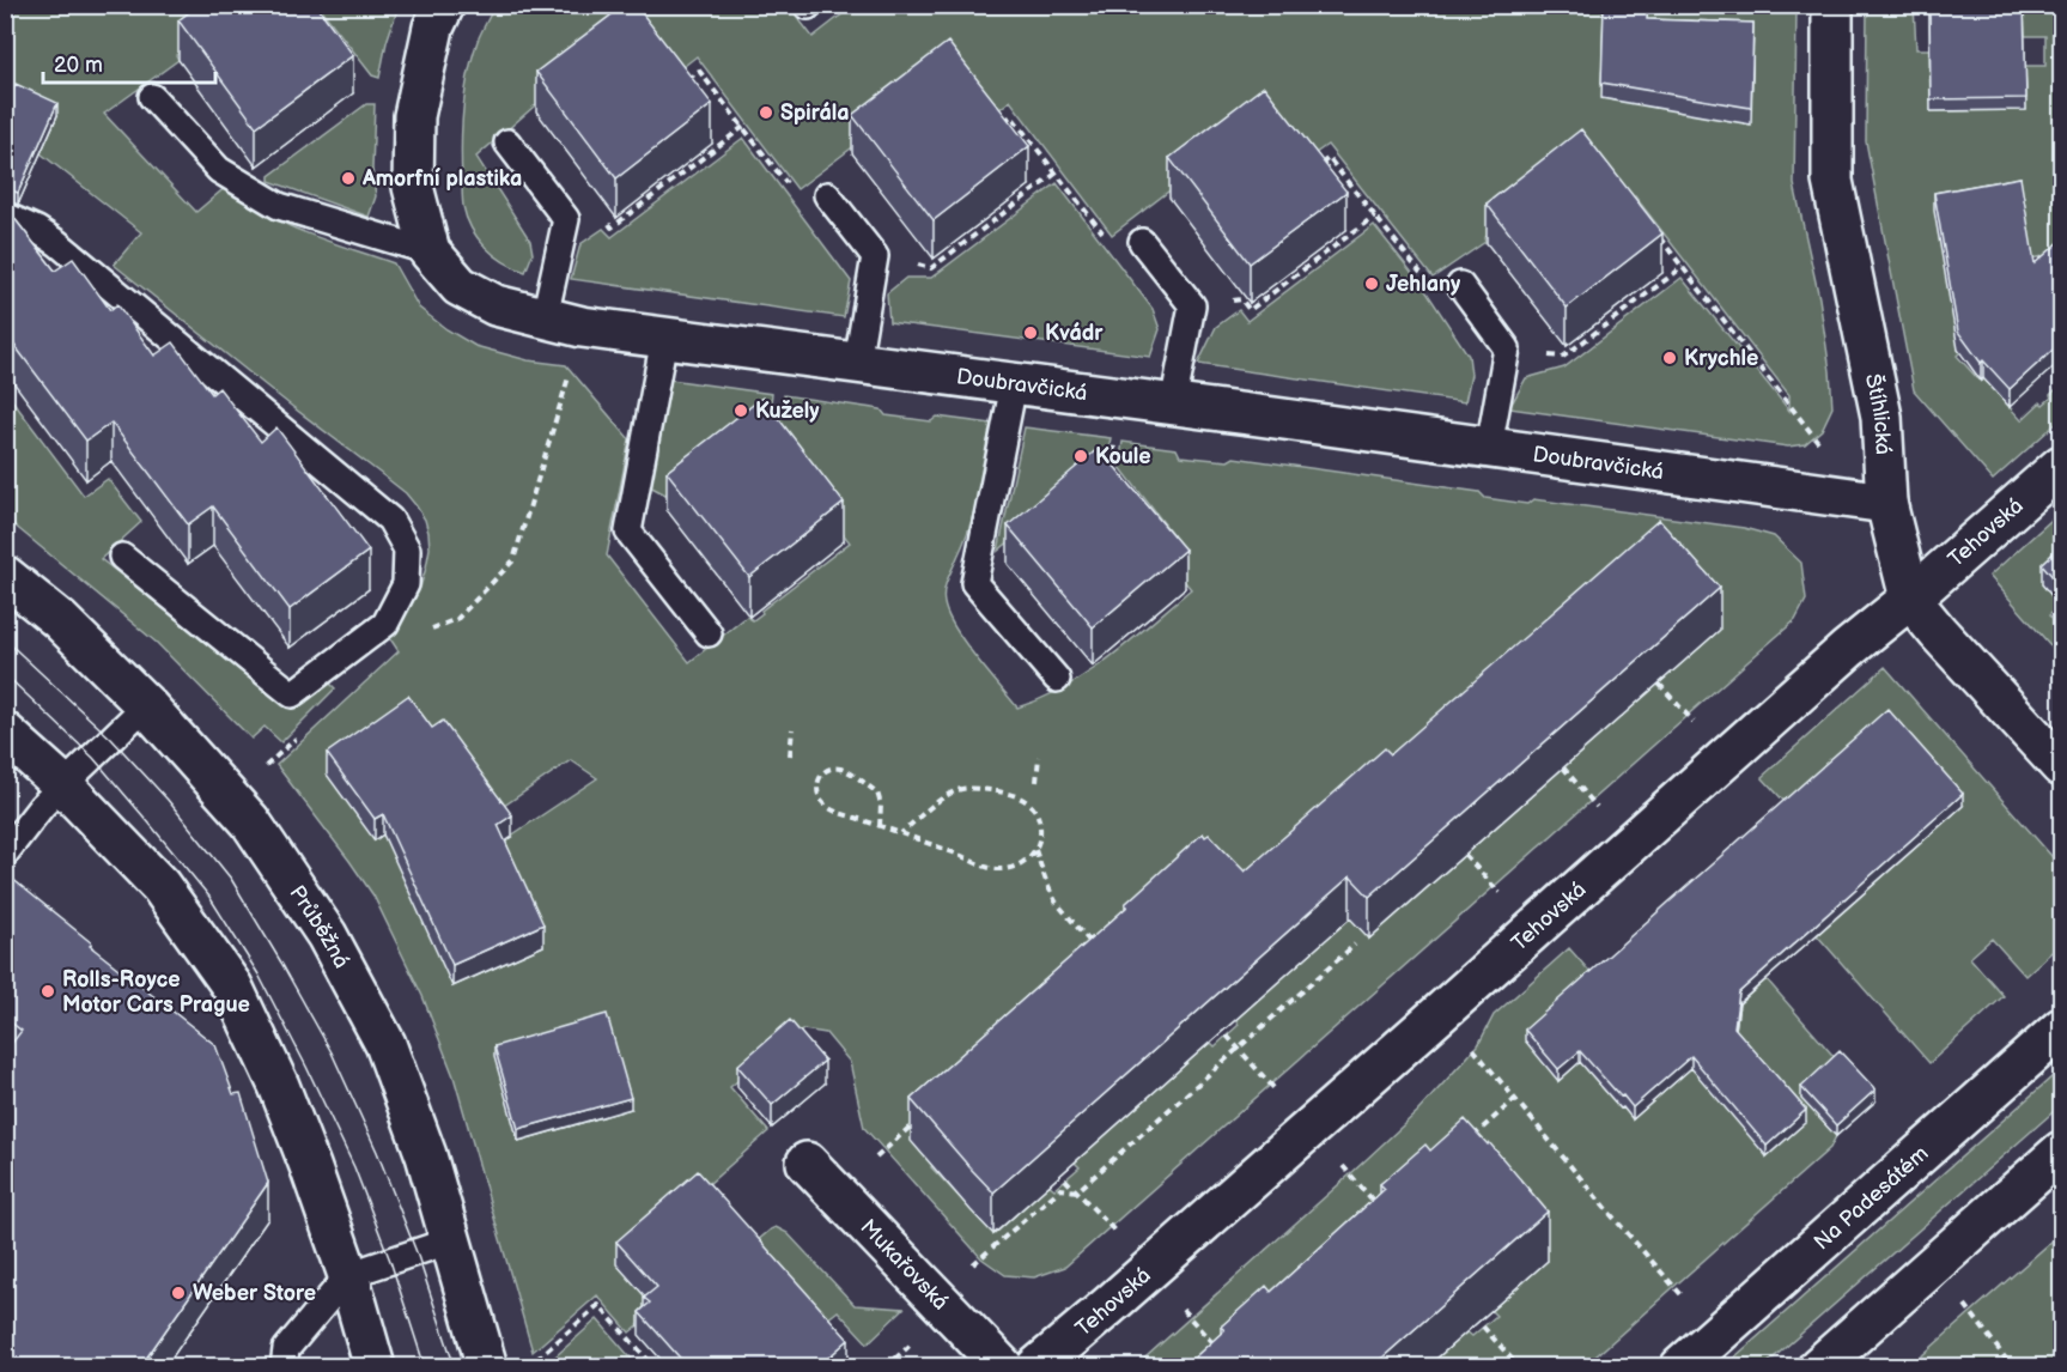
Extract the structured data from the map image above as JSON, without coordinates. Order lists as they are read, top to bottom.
{
  "streets": {
    "street": [
      "Doubravčická",
      "Štíhlická",
      "Tehovská",
      "Průběžná",
      "Na Padesátém",
      "Mukařovská"
    ]
  },
  "crossings": [
    ["Doubravčická", "Štíhlická"],
    ["Štíhlická", "Tehovská"]
  ],
  "places": [
    "Spirála",
    "Amorfní plastika",
    "Jehlany",
    "Kvádr",
    "Krychle",
    "Kužely",
    "Koule",
    "Rolls-Royce Motor Cars Prague",
    "Weber Store"
  ],
  "scale_bar": "20 m"
}
